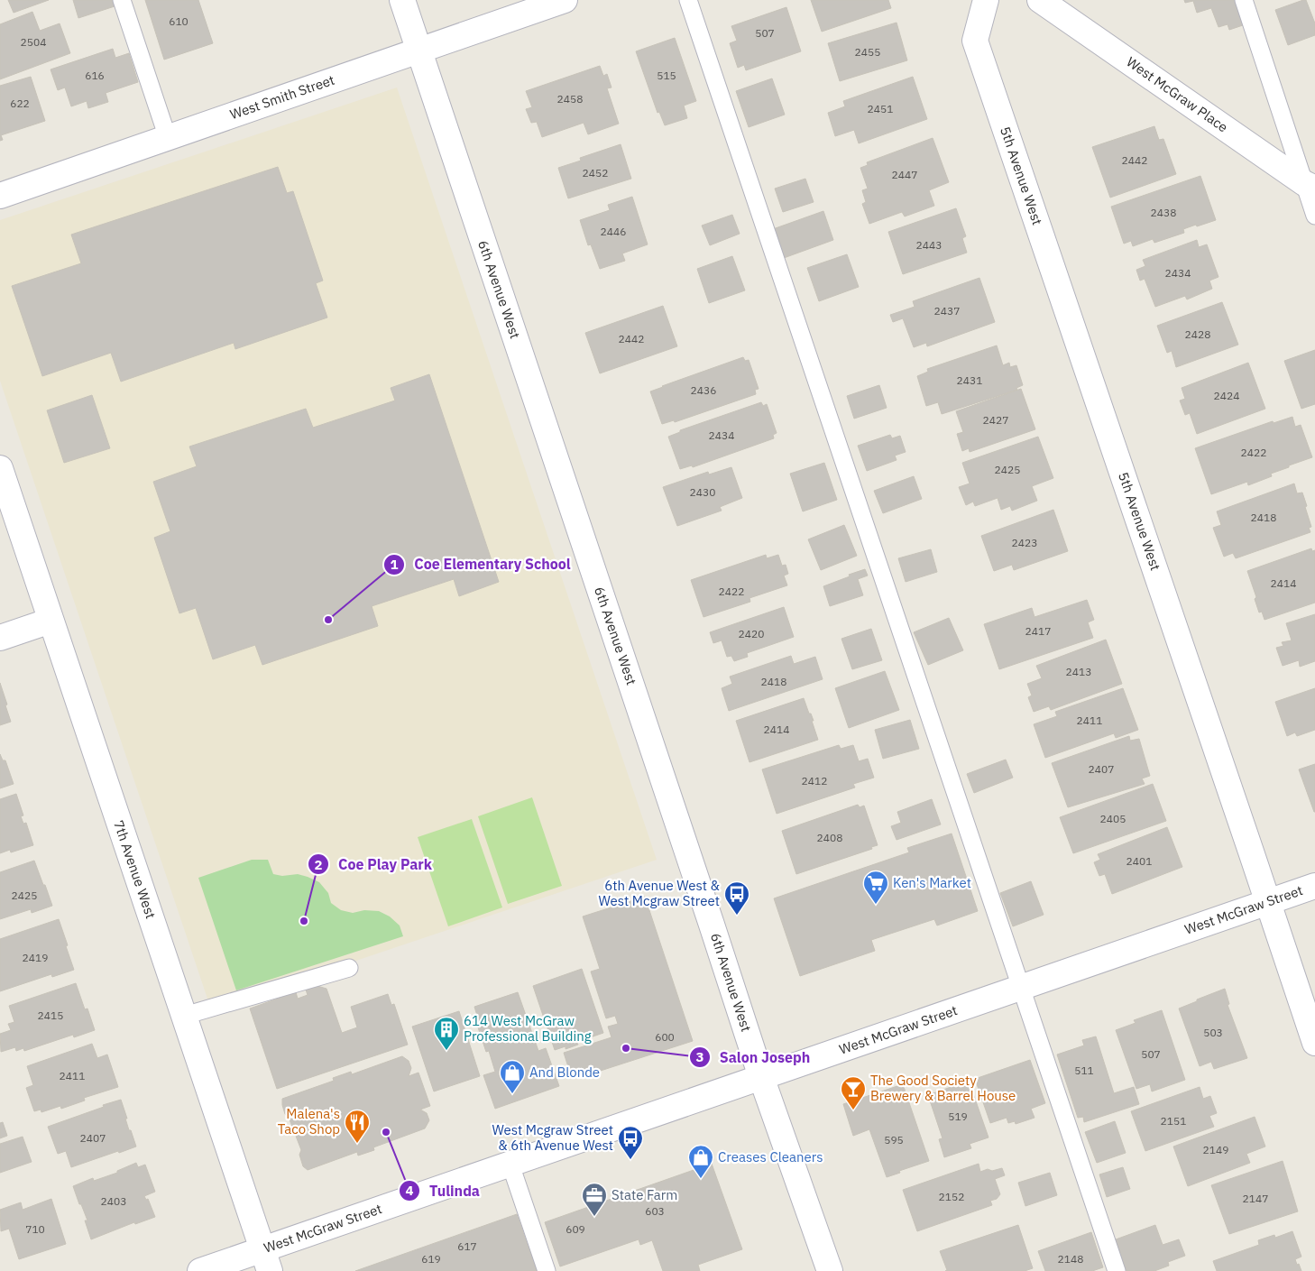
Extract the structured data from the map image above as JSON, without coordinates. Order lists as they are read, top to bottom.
{
  "streets": {
    "street": [
      "West McGraw Place",
      "West Smith Street",
      "5th Avenue West",
      "6th Avenue West",
      "7th Avenue West",
      "West McGraw Street"
    ]
  },
  "crossings": [
    ["West Smith Street", "6th Avenue West"],
    ["5th Avenue West", "West McGraw Street"],
    ["6th Avenue West", "West McGraw Street"],
    ["7th Avenue West", "West McGraw Street"]
  ],
  "places": {
    "other": [
      "Coe Elementary School",
      "Coe Play Park",
      "Salon Joseph",
      "Tulinda"
    ],
    "supermarket": ["Ken's Market"],
    "bus stop": ["6th Avenue West & West Mcgraw Street", "West Mcgraw Street & 6th Avenue West"],
    "building": ["614 West McGraw Professional Building"],
    "shop": ["And Blonde", "Creases Cleaners"],
    "bar": ["The Good Society Brewery & Barrel House"],
    "restaurant": ["Malena's Taco Shop"],
    "office": ["State Farm"]
  },
  "house_numbers": [
    "610",
    "507",
    "2504",
    "2455",
    "616",
    "515",
    "2458",
    "622",
    "2451",
    "2442",
    "2452",
    "2447",
    "2438",
    "2446",
    "2443",
    "2434",
    "2437",
    "2428",
    "2442",
    "2431",
    "2436",
    "2424",
    "2427",
    "2434",
    "2422",
    "2425",
    "2430",
    "2418",
    "2423",
    "2414",
    "2422",
    "2417",
    "2420",
    "2413",
    "2418",
    "2411",
    "2414",
    "2407",
    "2412",
    "2405",
    "2408",
    "2401",
    "2425",
    "2419",
    "2415",
    "503",
    "600",
    "507",
    "511",
    "2411",
    "519",
    "2151",
    "2407",
    "595",
    "2149",
    "2152",
    "2147",
    "2403",
    "603",
    "710",
    "609",
    "617",
    "619",
    "2148"
  ]
}
